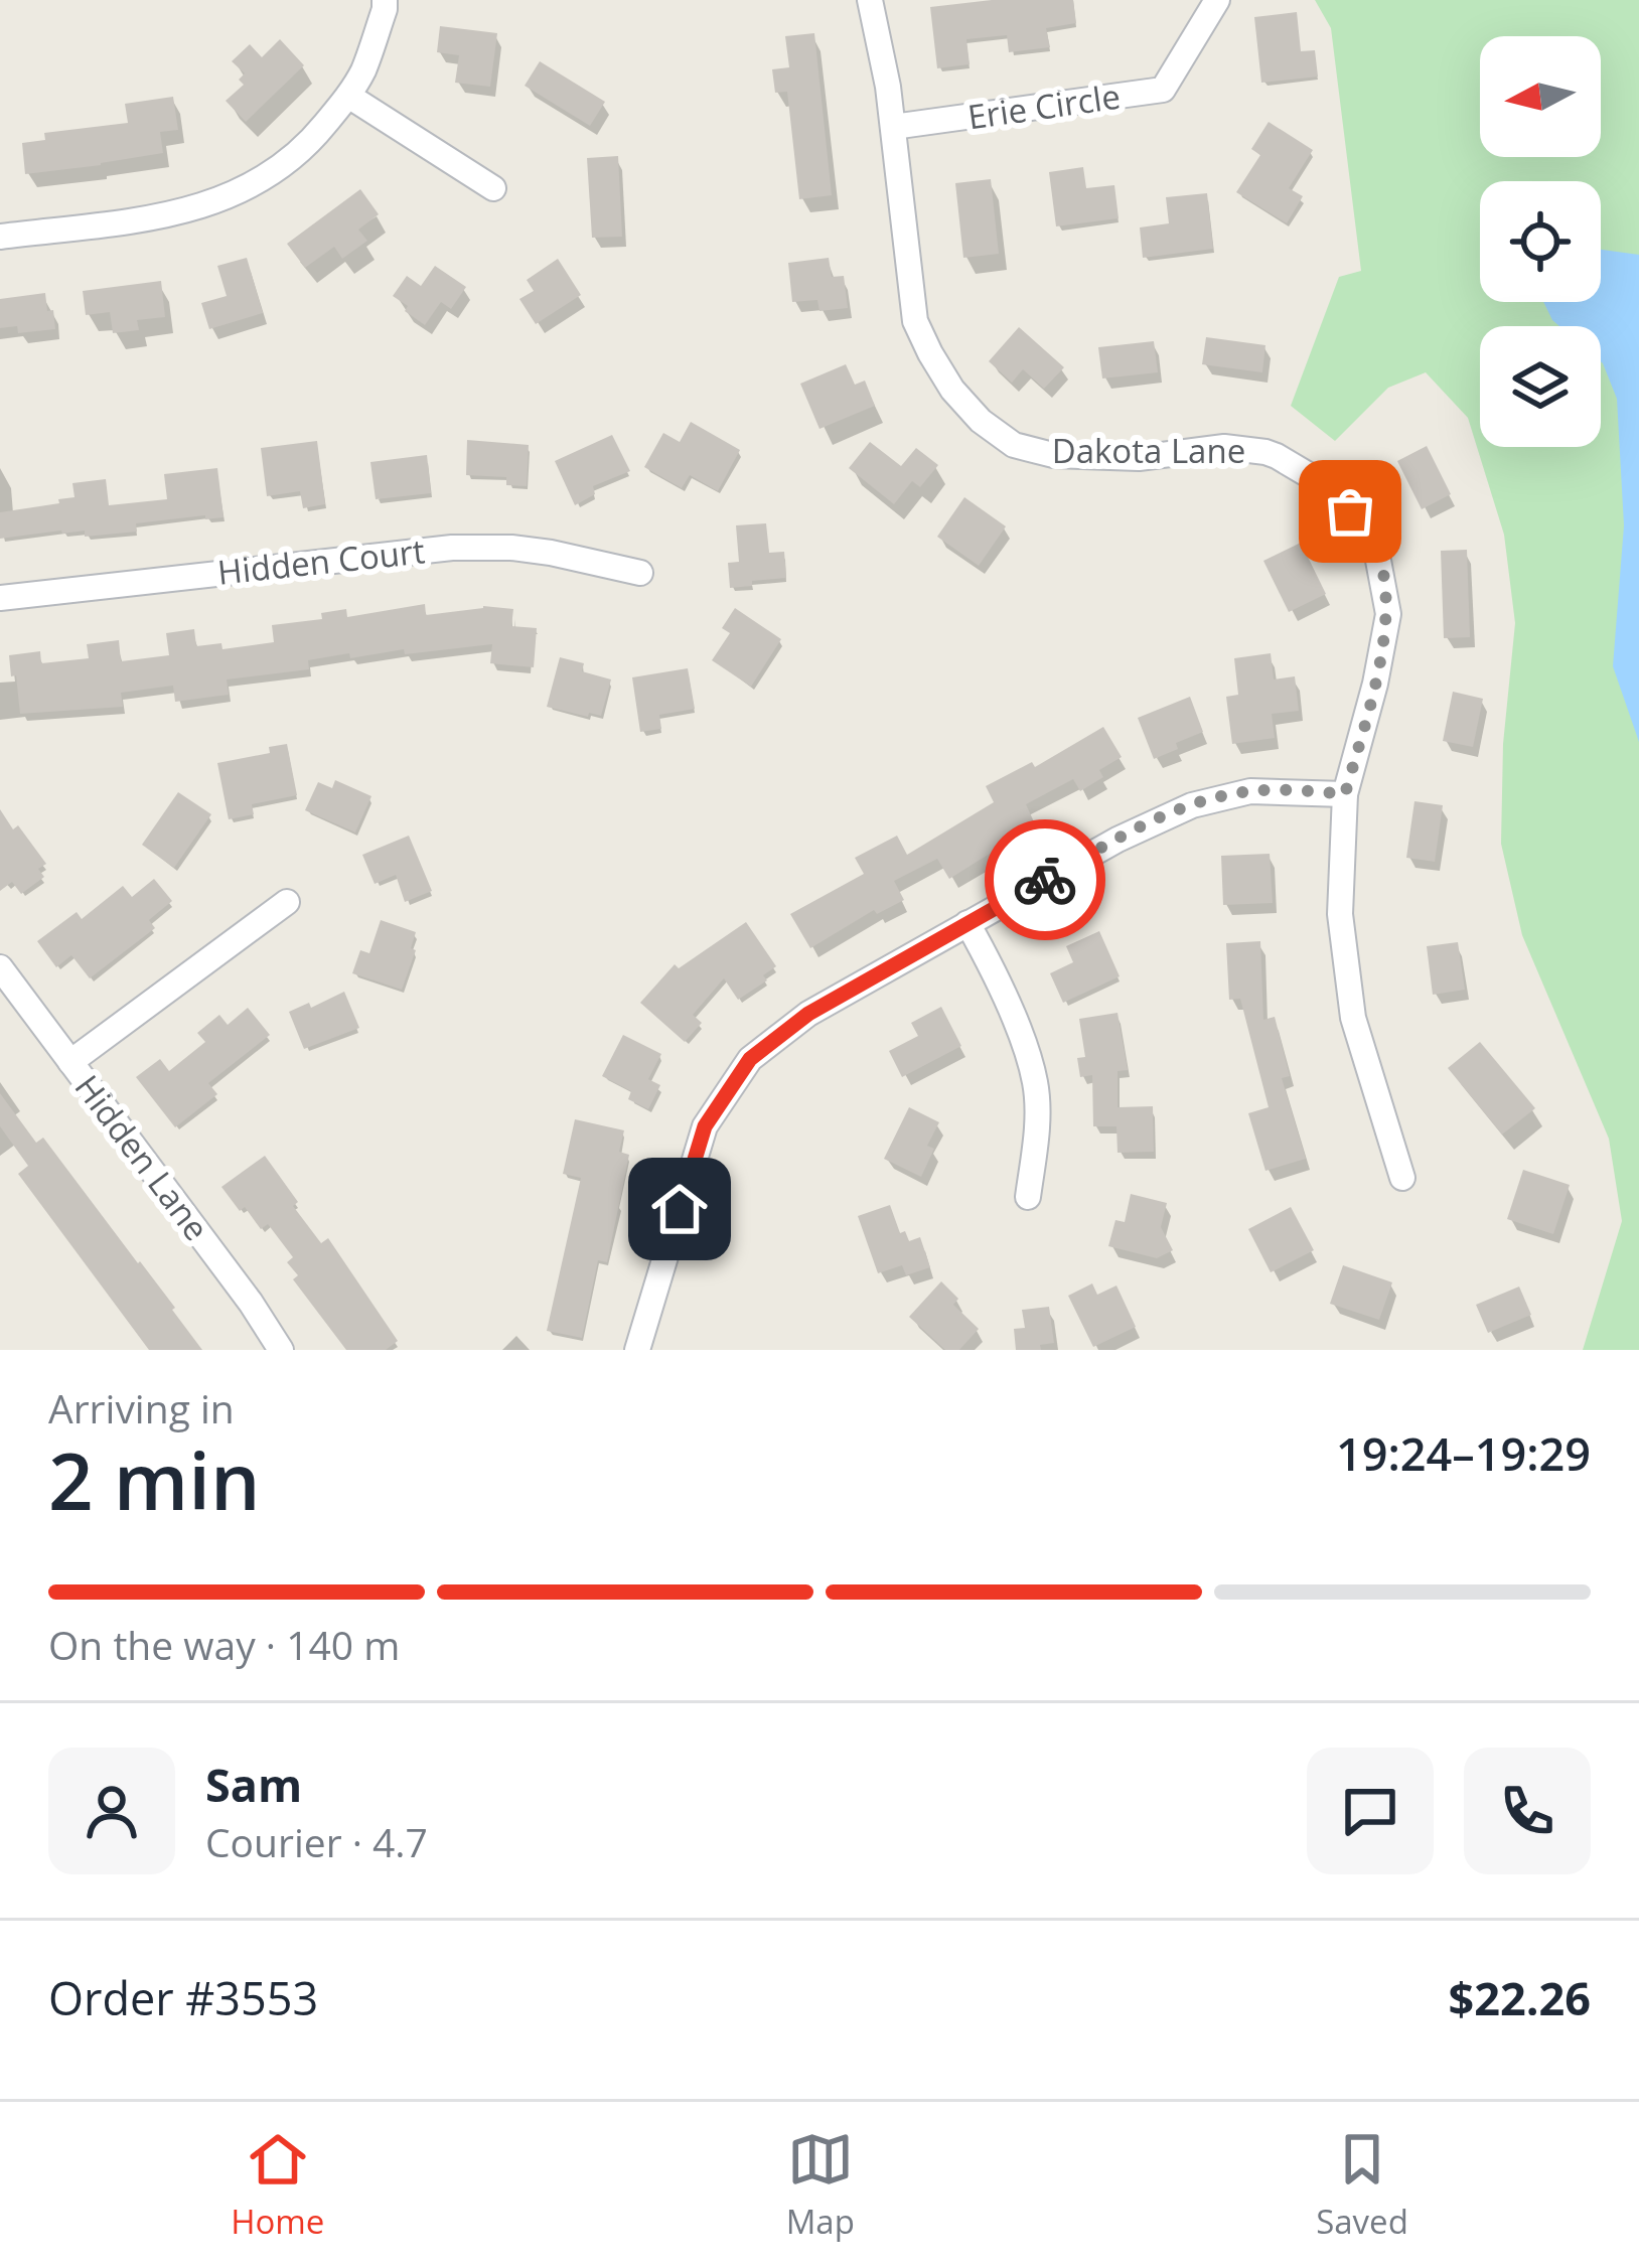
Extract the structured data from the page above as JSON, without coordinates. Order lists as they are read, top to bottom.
{
  "streets": {
    "street": [
      "Erie Circle",
      "Dakota Lane",
      "Hidden Court",
      "Hidden Lane"
    ]
  },
  "crossings": [
    ["Erie Circle", "Dakota Lane"]
  ],
  "north": "left",
  "page": {
    "heading": ["2 min", "Arriving in", "19:24–19:29"],
    "panel": [
      "Sam",
      "Courier · 4.7",
      "Order #3553",
      "$22.26"
    ],
    "bar": "On the way · 140 m",
    "tabs": ["Home", "Map", "Saved"]
  }
}
